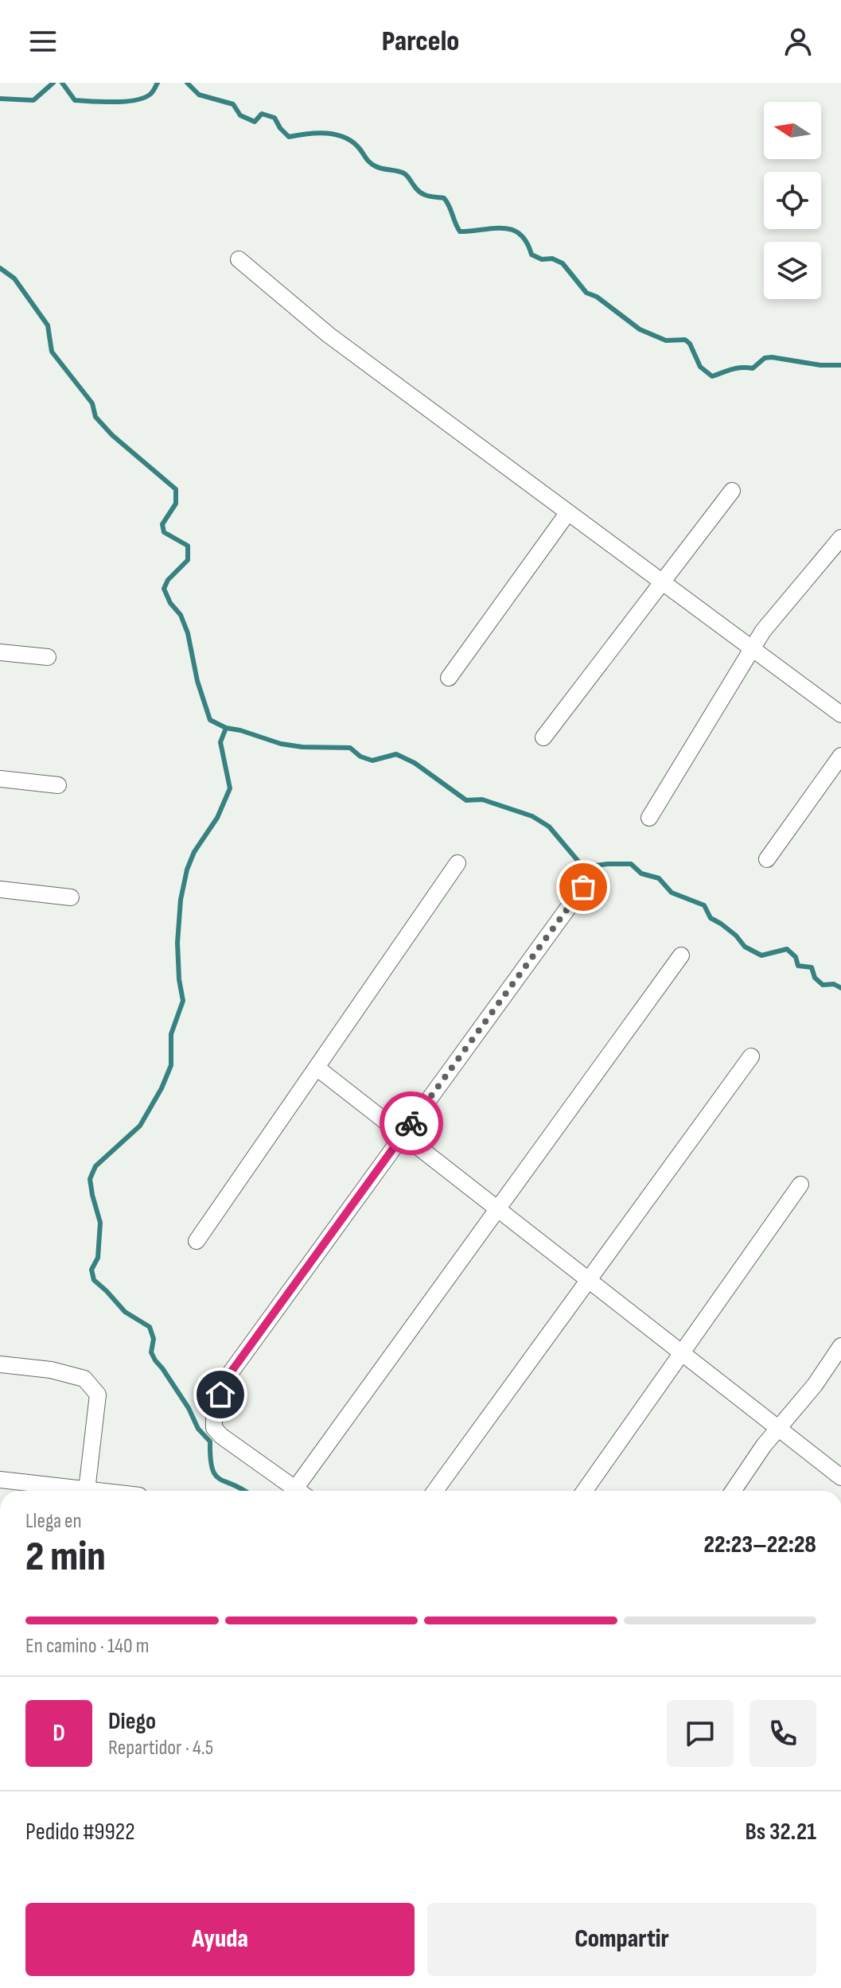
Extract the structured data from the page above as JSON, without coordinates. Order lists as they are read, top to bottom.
{
  "north": "left",
  "page": {
    "header": "Parcelo",
    "heading": ["2 min", "Llega en", "22:23–22:28"],
    "panel": [
      "Diego",
      "Repartidor · 4.5",
      "Pedido #9922",
      "Bs 32.21"
    ],
    "bar": "En camino · 140 m",
    "round": "D",
    "buttons": ["Ayuda", "Compartir"]
  }
}
